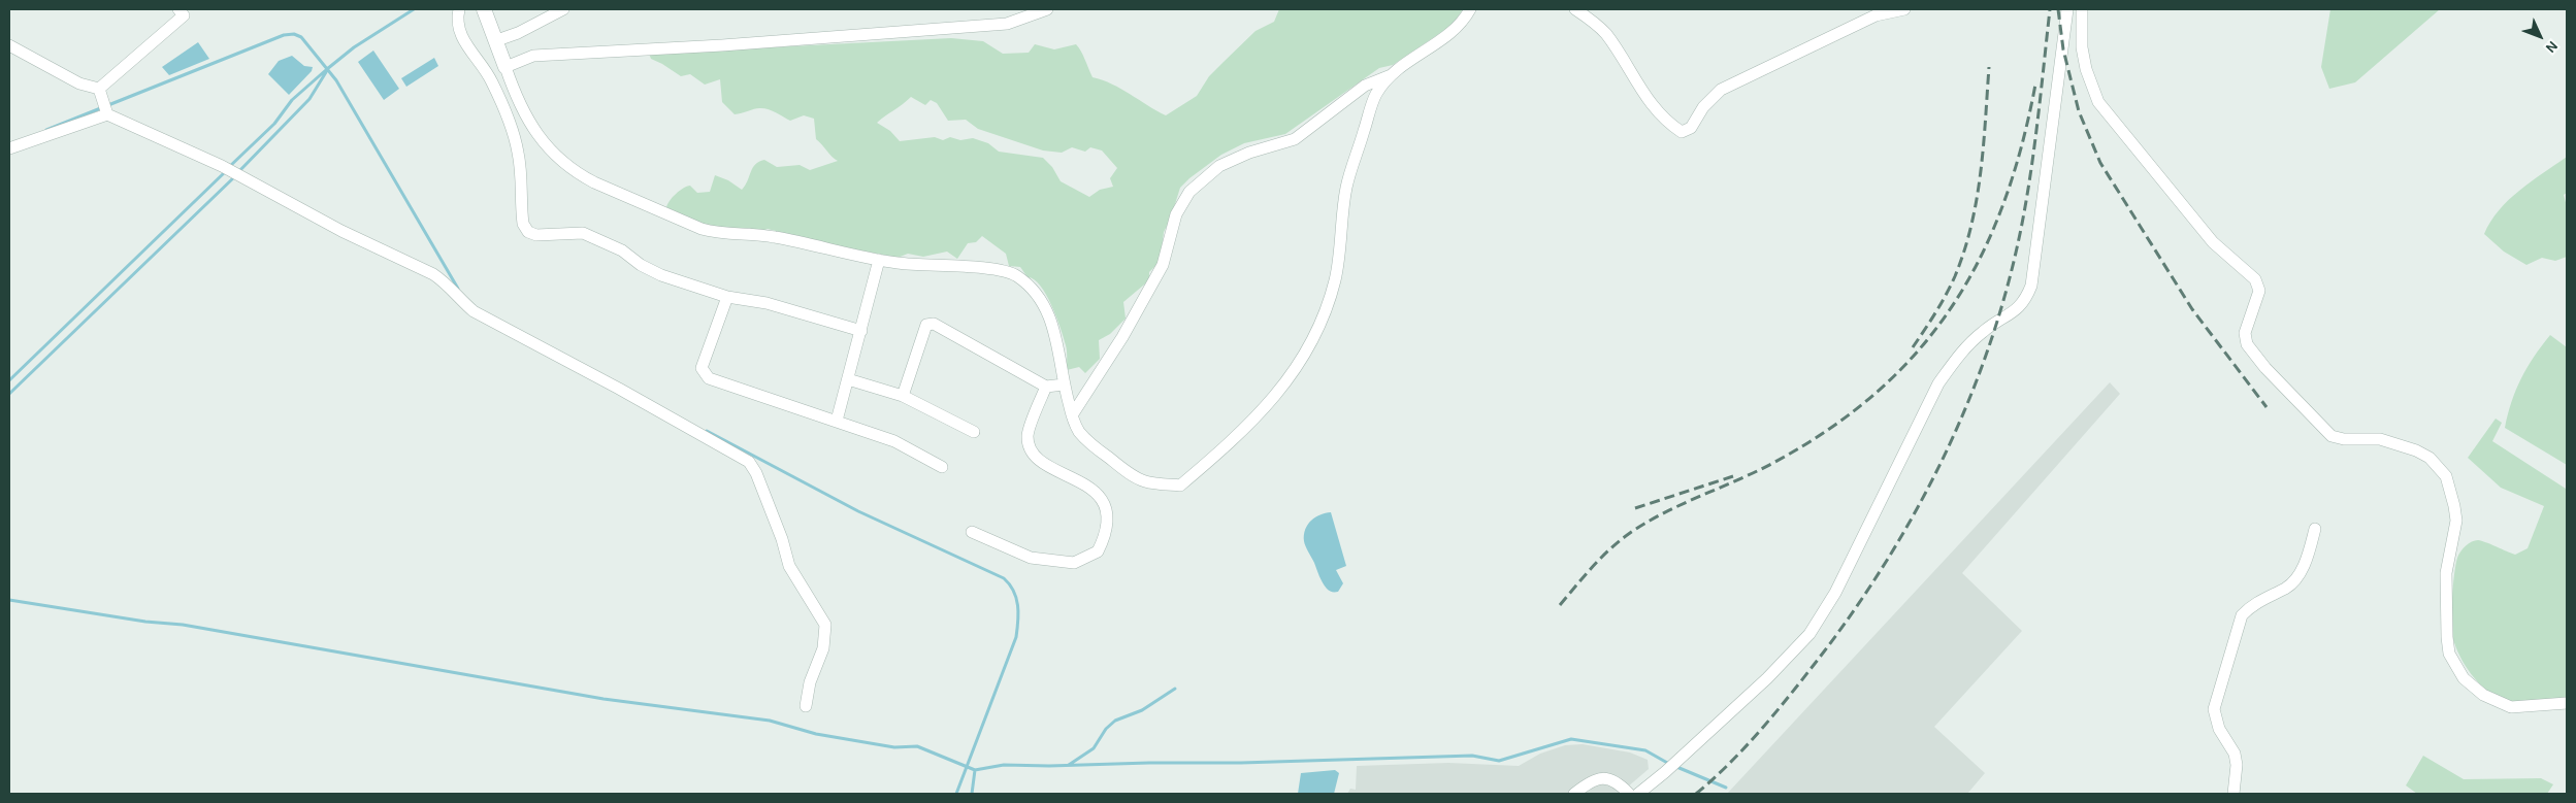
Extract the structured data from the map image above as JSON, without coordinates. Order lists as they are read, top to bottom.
{
  "north": "bottom right"
}
